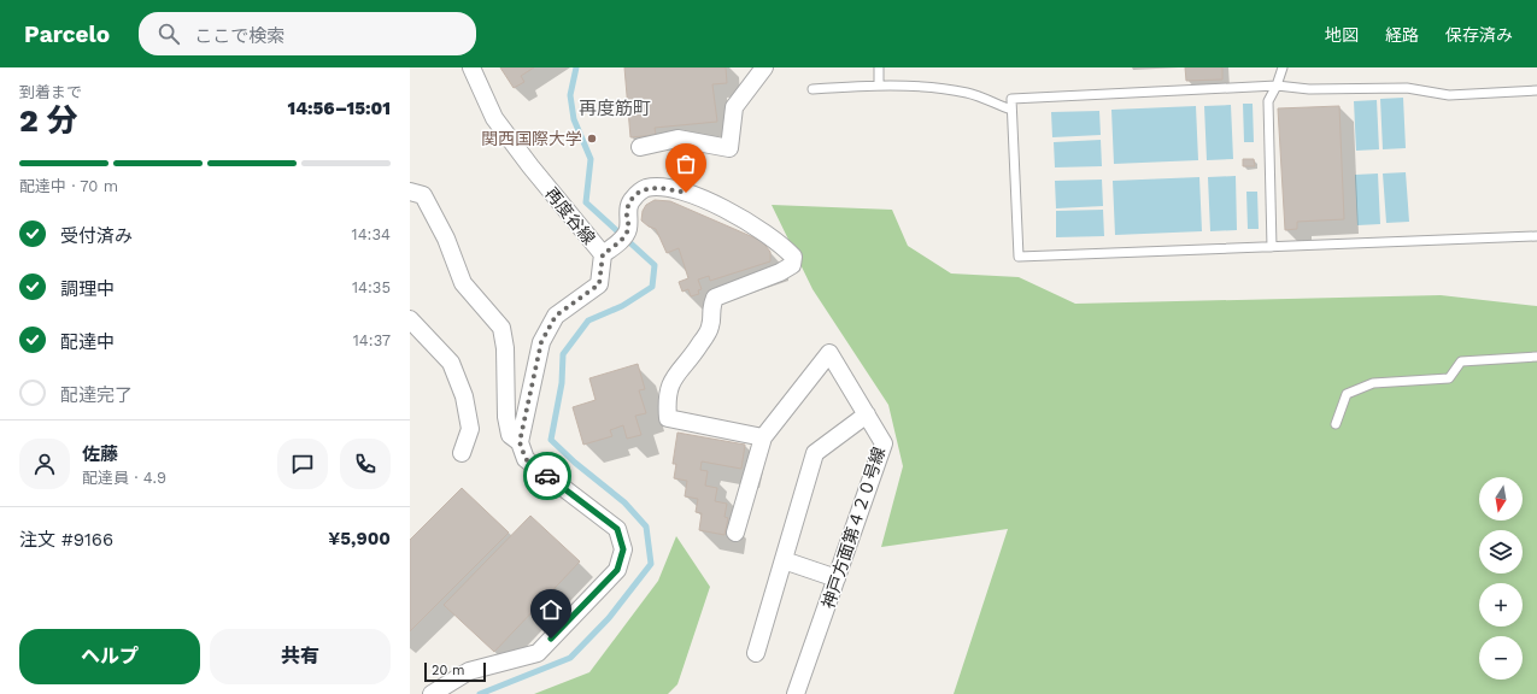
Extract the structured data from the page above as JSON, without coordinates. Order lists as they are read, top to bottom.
{
  "streets": {
    "street": ["再度谷線", "神戸方面第４２０号線"]
  },
  "districts": ["再度筋町"],
  "places": ["関西国際大学"],
  "scale_bar": "20 m",
  "north": "bottom",
  "page": {
    "header": "Parcelo",
    "search": "ここで検索",
    "nav": ["地図", "経路", "保存済み"],
    "heading": ["2 分", "到着まで", "14:56–15:01"],
    "panel": [
      "佐藤",
      "配達員 · 4.9",
      "注文 #9166",
      "¥5,900"
    ],
    "bar": "配達中 · 70 m",
    "list": [
      ["受付済み", "14:34"],
      ["調理中", "14:35"],
      ["配達中", "14:37"],
      "配達完了"
    ],
    "map_buttons": ["+", "−"],
    "buttons": ["ヘルプ", "共有"],
    "scale": "20 m"
  }
}
